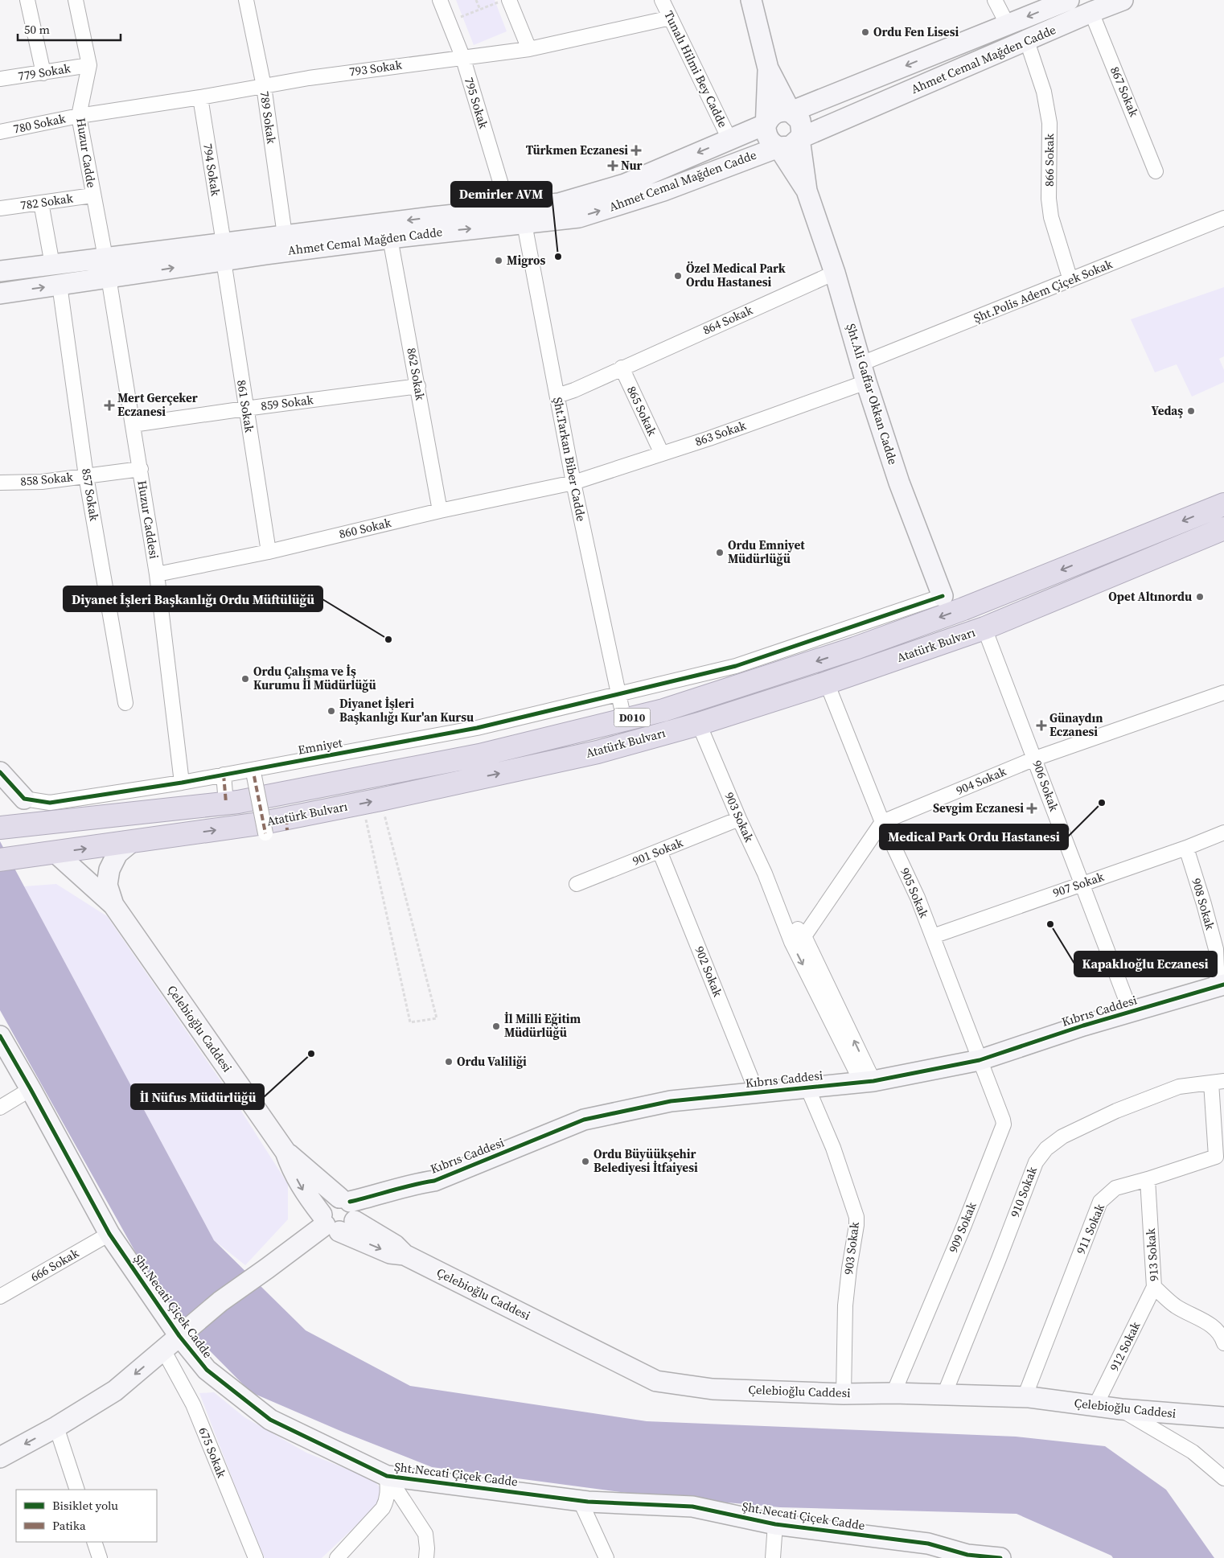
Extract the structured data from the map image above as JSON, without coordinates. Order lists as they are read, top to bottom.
{
  "streets": {
    "highway": ["Atatürk Bulvarı", "D010"],
    "main road": [
      "Ahmet Cemal Mağden Cadde",
      "Şht.Ali Gaffar Okkan Cadde",
      "Kıbrıs Caddesi",
      "Çelebioğlu Caddesi",
      "Şht.Necati Çiçek Cadde"
    ],
    "street": [
      "793 Sokak",
      "Tunalı Hilmi Bey Cadde",
      "779 Sokak",
      "867 Sokak",
      "795 Sokak",
      "789 Sokak",
      "780 Sokak",
      "Huzur Cadde",
      "866 Sokak",
      "794 Sokak",
      "782 Sokak",
      "Şht.Polis Adem Çiçek Sokak",
      "864 Sokak",
      "862 Sokak",
      "859 Sokak",
      "861 Sokak",
      "865 Sokak",
      "863 Sokak",
      "Şht.Tarkan Biber Cadde",
      "858 Sokak",
      "857 Sokak",
      "Huzur Caddesi",
      "860 Sokak",
      "Emniyet",
      "904 Sokak",
      "906 Sokak",
      "903 Sokak",
      "901 Sokak",
      "907 Sokak",
      "905 Sokak",
      "908 Sokak",
      "902 Sokak",
      "910 Sokak",
      "909 Sokak",
      "911 Sokak",
      "913 Sokak",
      "666 Sokak",
      "912 Sokak",
      "675 Sokak"
    ]
  },
  "crossings": [
    ["Ahmet Cemal Mağden Cadde", "Tunalı Hilmi Bey Cadde"],
    ["Ahmet Cemal Mağden Cadde", "867 Sokak"],
    ["Ahmet Cemal Mağden Cadde", "795 Sokak"],
    ["Ahmet Cemal Mağden Cadde", "789 Sokak"],
    ["Ahmet Cemal Mağden Cadde", "Huzur Cadde"],
    ["Ahmet Cemal Mağden Cadde", "866 Sokak"],
    ["Ahmet Cemal Mağden Cadde", "794 Sokak"],
    ["Ahmet Cemal Mağden Cadde", "862 Sokak"],
    ["Ahmet Cemal Mağden Cadde", "Şht.Ali Gaffar Okkan Cadde"],
    ["Ahmet Cemal Mağden Cadde", "861 Sokak"],
    ["Ahmet Cemal Mağden Cadde", "Şht.Tarkan Biber Cadde"],
    ["Ahmet Cemal Mağden Cadde", "857 Sokak"],
    ["Ahmet Cemal Mağden Cadde", "Huzur Caddesi"],
    ["793 Sokak", "Tunalı Hilmi Bey Cadde"],
    ["793 Sokak", "795 Sokak"],
    ["793 Sokak", "789 Sokak"],
    ["793 Sokak", "780 Sokak"],
    ["793 Sokak", "Huzur Cadde"],
    ["793 Sokak", "794 Sokak"],
    ["779 Sokak", "Huzur Cadde"],
    ["780 Sokak", "Huzur Cadde"],
    ["Huzur Cadde", "782 Sokak"],
    ["Huzur Cadde", "Huzur Caddesi"],
    ["866 Sokak", "Şht.Polis Adem Çiçek Sokak"],
    ["794 Sokak", "861 Sokak"],
    ["Şht.Polis Adem Çiçek Sokak", "Şht.Ali Gaffar Okkan Cadde"],
    ["Şht.Polis Adem Çiçek Sokak", "863 Sokak"],
    ["864 Sokak", "Şht.Ali Gaffar Okkan Cadde"],
    ["864 Sokak", "865 Sokak"],
    ["864 Sokak", "Şht.Tarkan Biber Cadde"],
    ["862 Sokak", "859 Sokak"],
    ["862 Sokak", "860 Sokak"],
    ["Şht.Ali Gaffar Okkan Cadde", "863 Sokak"],
    ["Şht.Ali Gaffar Okkan Cadde", "Emniyet"],
    ["859 Sokak", "861 Sokak"],
    ["859 Sokak", "Huzur Caddesi"],
    ["861 Sokak", "860 Sokak"],
    ["865 Sokak", "863 Sokak"],
    ["863 Sokak", "Şht.Tarkan Biber Cadde"],
    ["863 Sokak", "860 Sokak"],
    ["Şht.Tarkan Biber Cadde", "860 Sokak"],
    ["Şht.Tarkan Biber Cadde", "Atatürk Bulvarı"],
    ["Şht.Tarkan Biber Cadde", "Emniyet"],
    ["858 Sokak", "857 Sokak"],
    ["858 Sokak", "Huzur Caddesi"],
    ["Huzur Caddesi", "860 Sokak"],
    ["Huzur Caddesi", "Emniyet"],
    ["Atatürk Bulvarı", "906 Sokak"],
    ["Atatürk Bulvarı", "903 Sokak"],
    ["Atatürk Bulvarı", "905 Sokak"],
    ["904 Sokak", "906 Sokak"],
    ["904 Sokak", "905 Sokak"],
    ["906 Sokak", "907 Sokak"],
    ["906 Sokak", "Kıbrıs Caddesi"],
    ["903 Sokak", "901 Sokak"],
    ["903 Sokak", "Kıbrıs Caddesi"],
    ["903 Sokak", "Çelebioğlu Caddesi"],
    ["901 Sokak", "902 Sokak"],
    ["907 Sokak", "905 Sokak"],
    ["907 Sokak", "908 Sokak"],
    ["905 Sokak", "Kıbrıs Caddesi"],
    ["905 Sokak", "909 Sokak"],
    ["908 Sokak", "Kıbrıs Caddesi"],
    ["902 Sokak", "Kıbrıs Caddesi"],
    ["Kıbrıs Caddesi", "Çelebioğlu Caddesi"],
    ["Kıbrıs Caddesi", "909 Sokak"],
    ["Çelebioğlu Caddesi", "910 Sokak"],
    ["Çelebioğlu Caddesi", "909 Sokak"],
    ["Çelebioğlu Caddesi", "911 Sokak"],
    ["Çelebioğlu Caddesi", "912 Sokak"],
    ["910 Sokak", "911 Sokak"],
    ["911 Sokak", "913 Sokak"],
    ["913 Sokak", "912 Sokak"],
    ["666 Sokak", "Şht.Necati Çiçek Cadde"]
  ],
  "places": {
    "other": [
      "Ordu Fen Lisesi",
      "Demirler AVM",
      "Migros",
      "Özel Medical Park Ordu Hastanesi",
      "Yedaş",
      "Ordu Emniyet Müdürlüğü",
      "Opet Altınordu",
      "Diyanet İşleri Başkanlığı Ordu Müftülüğü",
      "Ordu Çalışma ve İş Kurumu İl Müdürlüğü",
      "Diyanet İşleri Başkanlığı Kur'an Kursu",
      "Medical Park Ordu Hastanesi",
      "Kapaklıoğlu Eczanesi",
      "İl Milli Eğitim Müdürlüğü",
      "İl Nüfus Müdürlüğü",
      "Ordu Valiliği",
      "Ordu Büyüükşehir Belediyesi İtfaiyesi"
    ],
    "health": [
      "Türkmen Eczanesi",
      "Nur",
      "Mert Gerçeker Eczanesi",
      "Günaydın Eczanesi",
      "Sevgim Eczanesi"
    ]
  },
  "legend": ["Bisiklet yolu", "Patika"],
  "scale_bar": "50 m"
}
